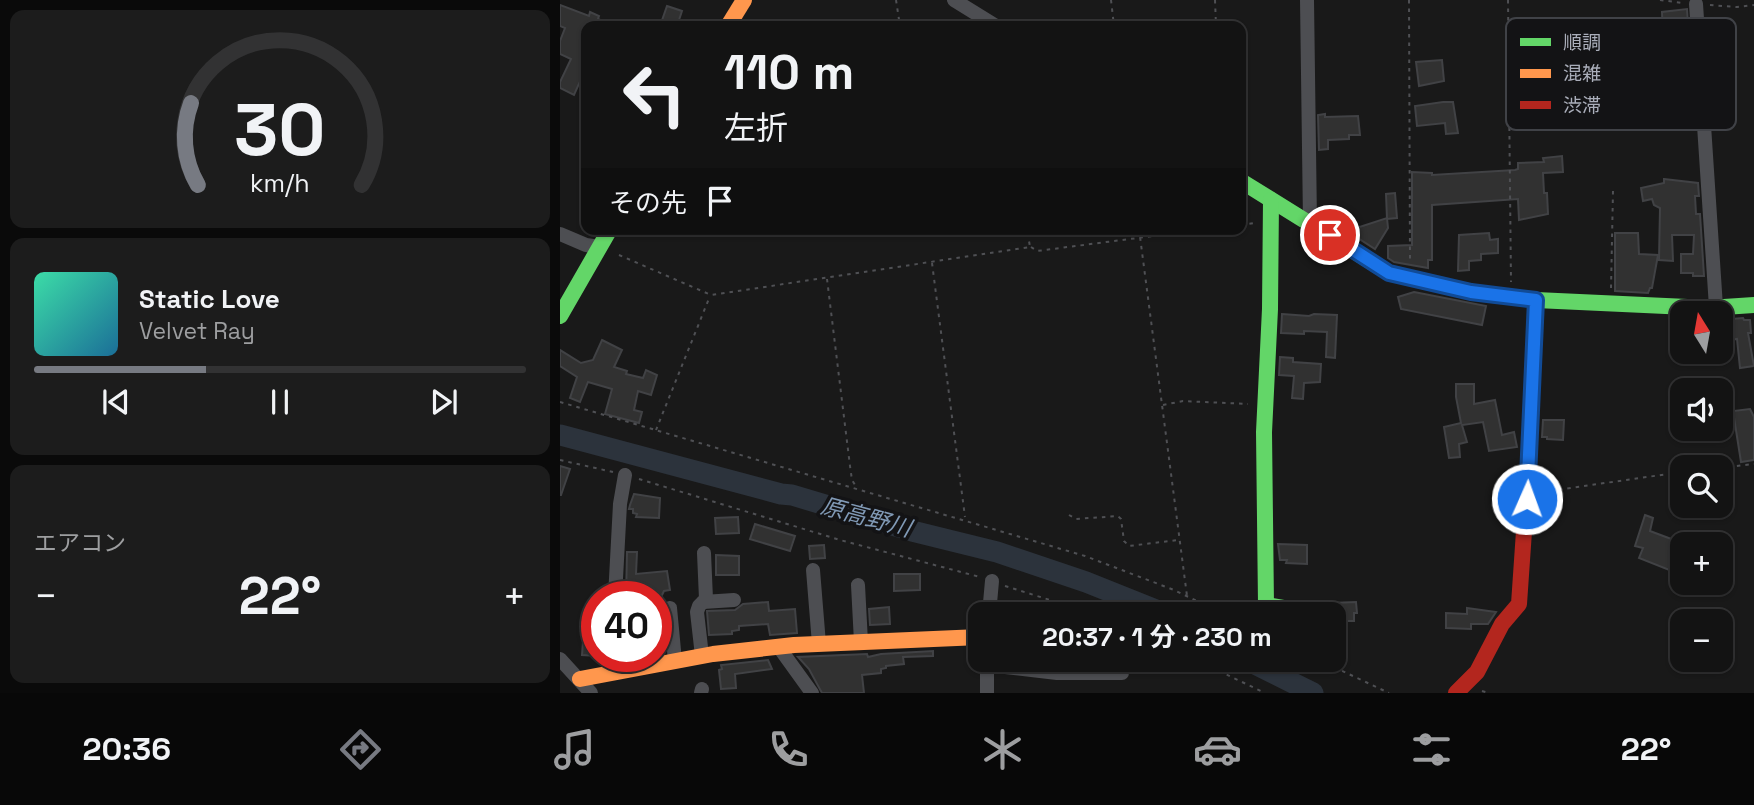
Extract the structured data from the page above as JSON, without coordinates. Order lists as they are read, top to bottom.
{
  "water": ["原高野川"],
  "legend": ["順調", "混雑", "渋滞"],
  "north": "top",
  "page": {
    "turn": ["110 m", "左折"],
    "then": "その先",
    "song": ["Static Love", "Velvet Ray"],
    "map_buttons": ["+", "−"],
    "tile": "エアコン",
    "heat": ["−", "22°", "+"],
    "limit": "40",
    "trip": "20:37 · 1 分 · 230 m",
    "tabs": ["20:36", "22°"],
    "gauge": ["30", "km/h"]
  }
}
